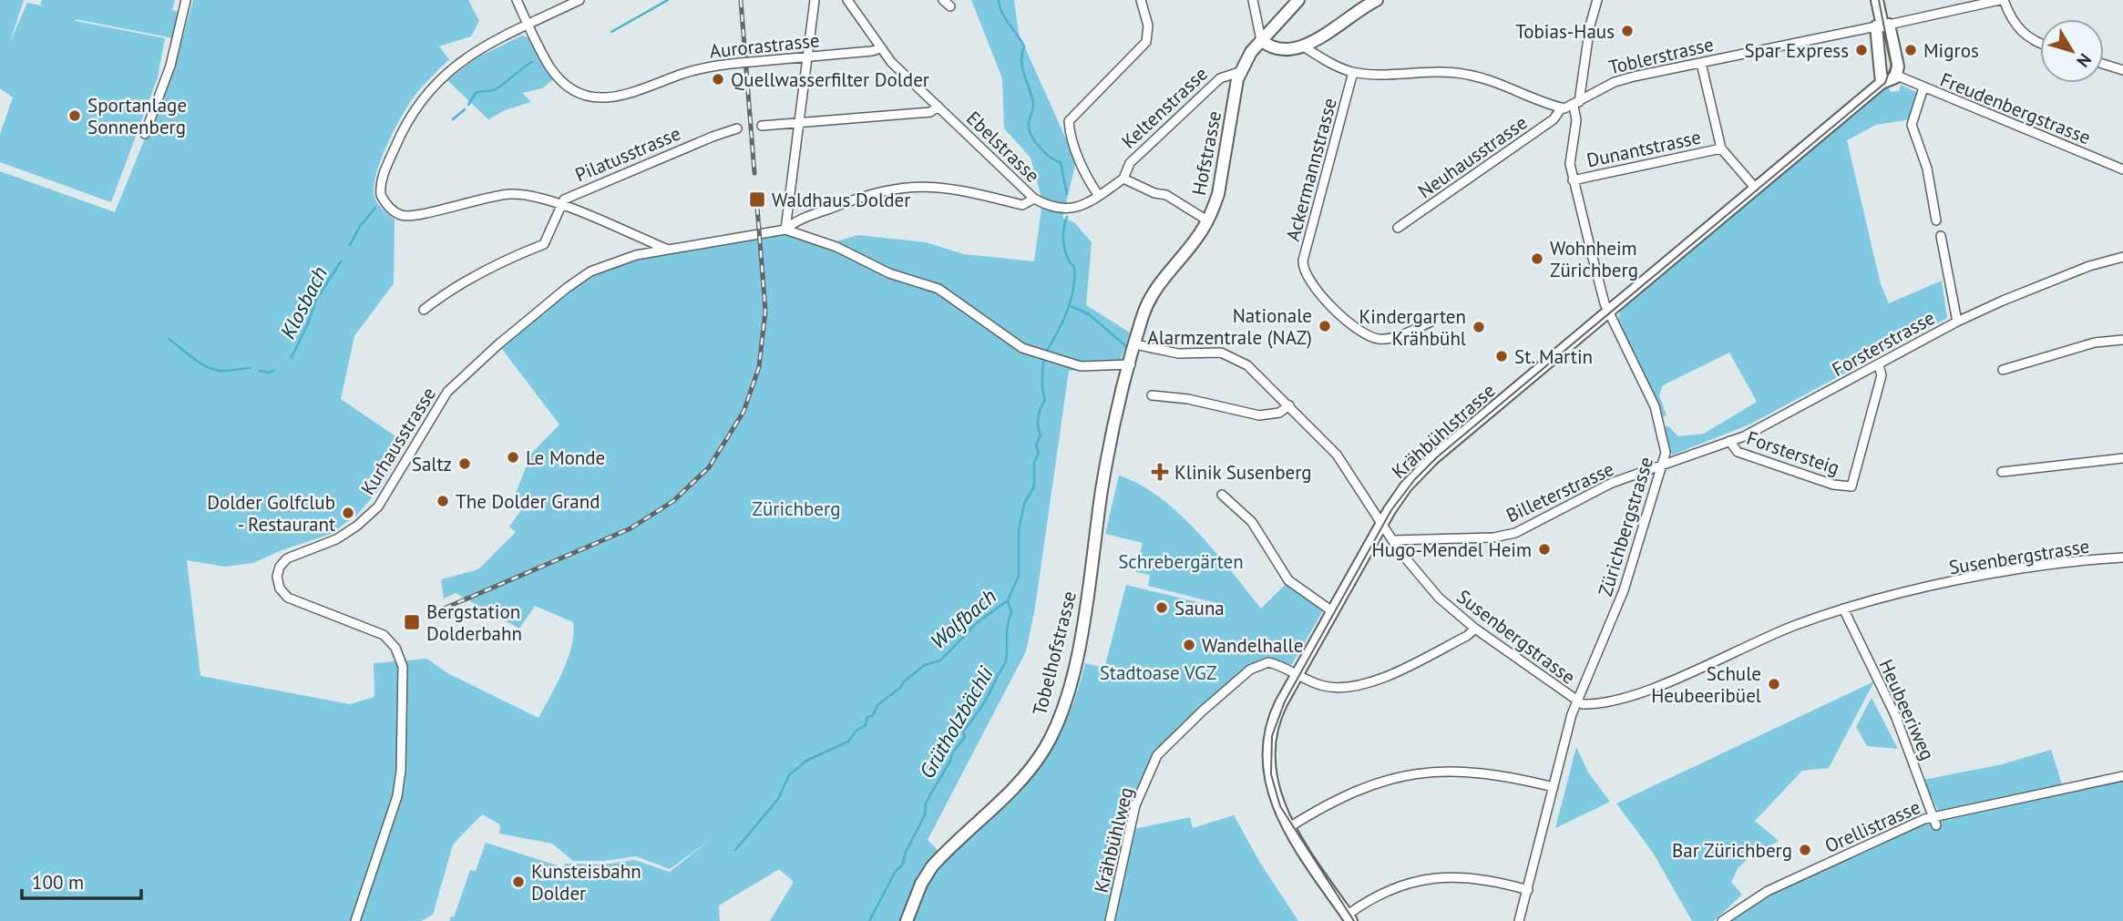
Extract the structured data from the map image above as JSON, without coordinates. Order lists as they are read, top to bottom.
{
  "streets": {
    "street": [
      "Aurorastrasse",
      "Toblerstrasse",
      "Keltenstrasse",
      "Freudenbergstrasse",
      "Ebelstrasse",
      "Dunantstrasse",
      "Hofstrasse",
      "Pilatusstrasse",
      "Neuhausstrasse",
      "Ackermannstrasse",
      "Forsterstrasse",
      "Krähbühlstrasse",
      "Kurhausstrasse",
      "Forstersteig",
      "Billeterstrasse",
      "Zürichbergstrasse",
      "Susenbergstrasse",
      "Tobelhofstrasse",
      "Heubeeriweg",
      "Orellistrasse",
      "Krähbühlweg"
    ]
  },
  "crossings": [
    ["Aurorastrasse", "Ebelstrasse"],
    ["Toblerstrasse", "Neuhausstrasse"],
    ["Toblerstrasse", "Zürichbergstrasse"],
    ["Keltenstrasse", "Ebelstrasse"],
    ["Keltenstrasse", "Hofstrasse"],
    ["Freudenbergstrasse", "Krähbühlstrasse"],
    ["Ebelstrasse", "Kurhausstrasse"],
    ["Dunantstrasse", "Zürichbergstrasse"],
    ["Hofstrasse", "Susenbergstrasse"],
    ["Hofstrasse", "Tobelhofstrasse"],
    ["Forsterstrasse", "Forstersteig"],
    ["Forsterstrasse", "Billeterstrasse"],
    ["Forsterstrasse", "Zürichbergstrasse"],
    ["Krähbühlstrasse", "Zürichbergstrasse"],
    ["Krähbühlstrasse", "Susenbergstrasse"],
    ["Krähbühlstrasse", "Krähbühlweg"],
    ["Billeterstrasse", "Zürichbergstrasse"],
    ["Billeterstrasse", "Susenbergstrasse"],
    ["Zürichbergstrasse", "Susenbergstrasse"],
    ["Susenbergstrasse", "Tobelhofstrasse"],
    ["Susenbergstrasse", "Heubeeriweg"],
    ["Susenbergstrasse", "Krähbühlweg"],
    ["Heubeeriweg", "Orellistrasse"]
  ],
  "water": ["Klosbach", "Wolfbach", "Grütholzbächli"],
  "parks": ["Zürichberg", "Schrebergärten", "Stadtoase VGZ"],
  "places": {
    "other": [
      "Tobias-Haus",
      "Spar Express",
      "Migros",
      "Quellwasserfilter Dolder",
      "Sportanlage Sonnenberg",
      "Wohnheim Zürichberg",
      "Nationale Alarmzentrale (NAZ)",
      "Kindergarten Krähbühl",
      "St. Martin",
      "Le Monde",
      "Saltz",
      "The Dolder Grand",
      "Dolder Golfclub - Restaurant",
      "Hugo-Mendel Heim",
      "Sauna",
      "Wandelhalle",
      "Schule Heubeeribüel",
      "Bar Zürichberg",
      "Kunsteisbahn Dolder"
    ],
    "transit": ["Waldhaus Dolder", "Bergstation Dolderbahn"],
    "health": ["Klinik Susenberg"]
  },
  "scale_bar": "100 m",
  "north": "bottom right"
}
